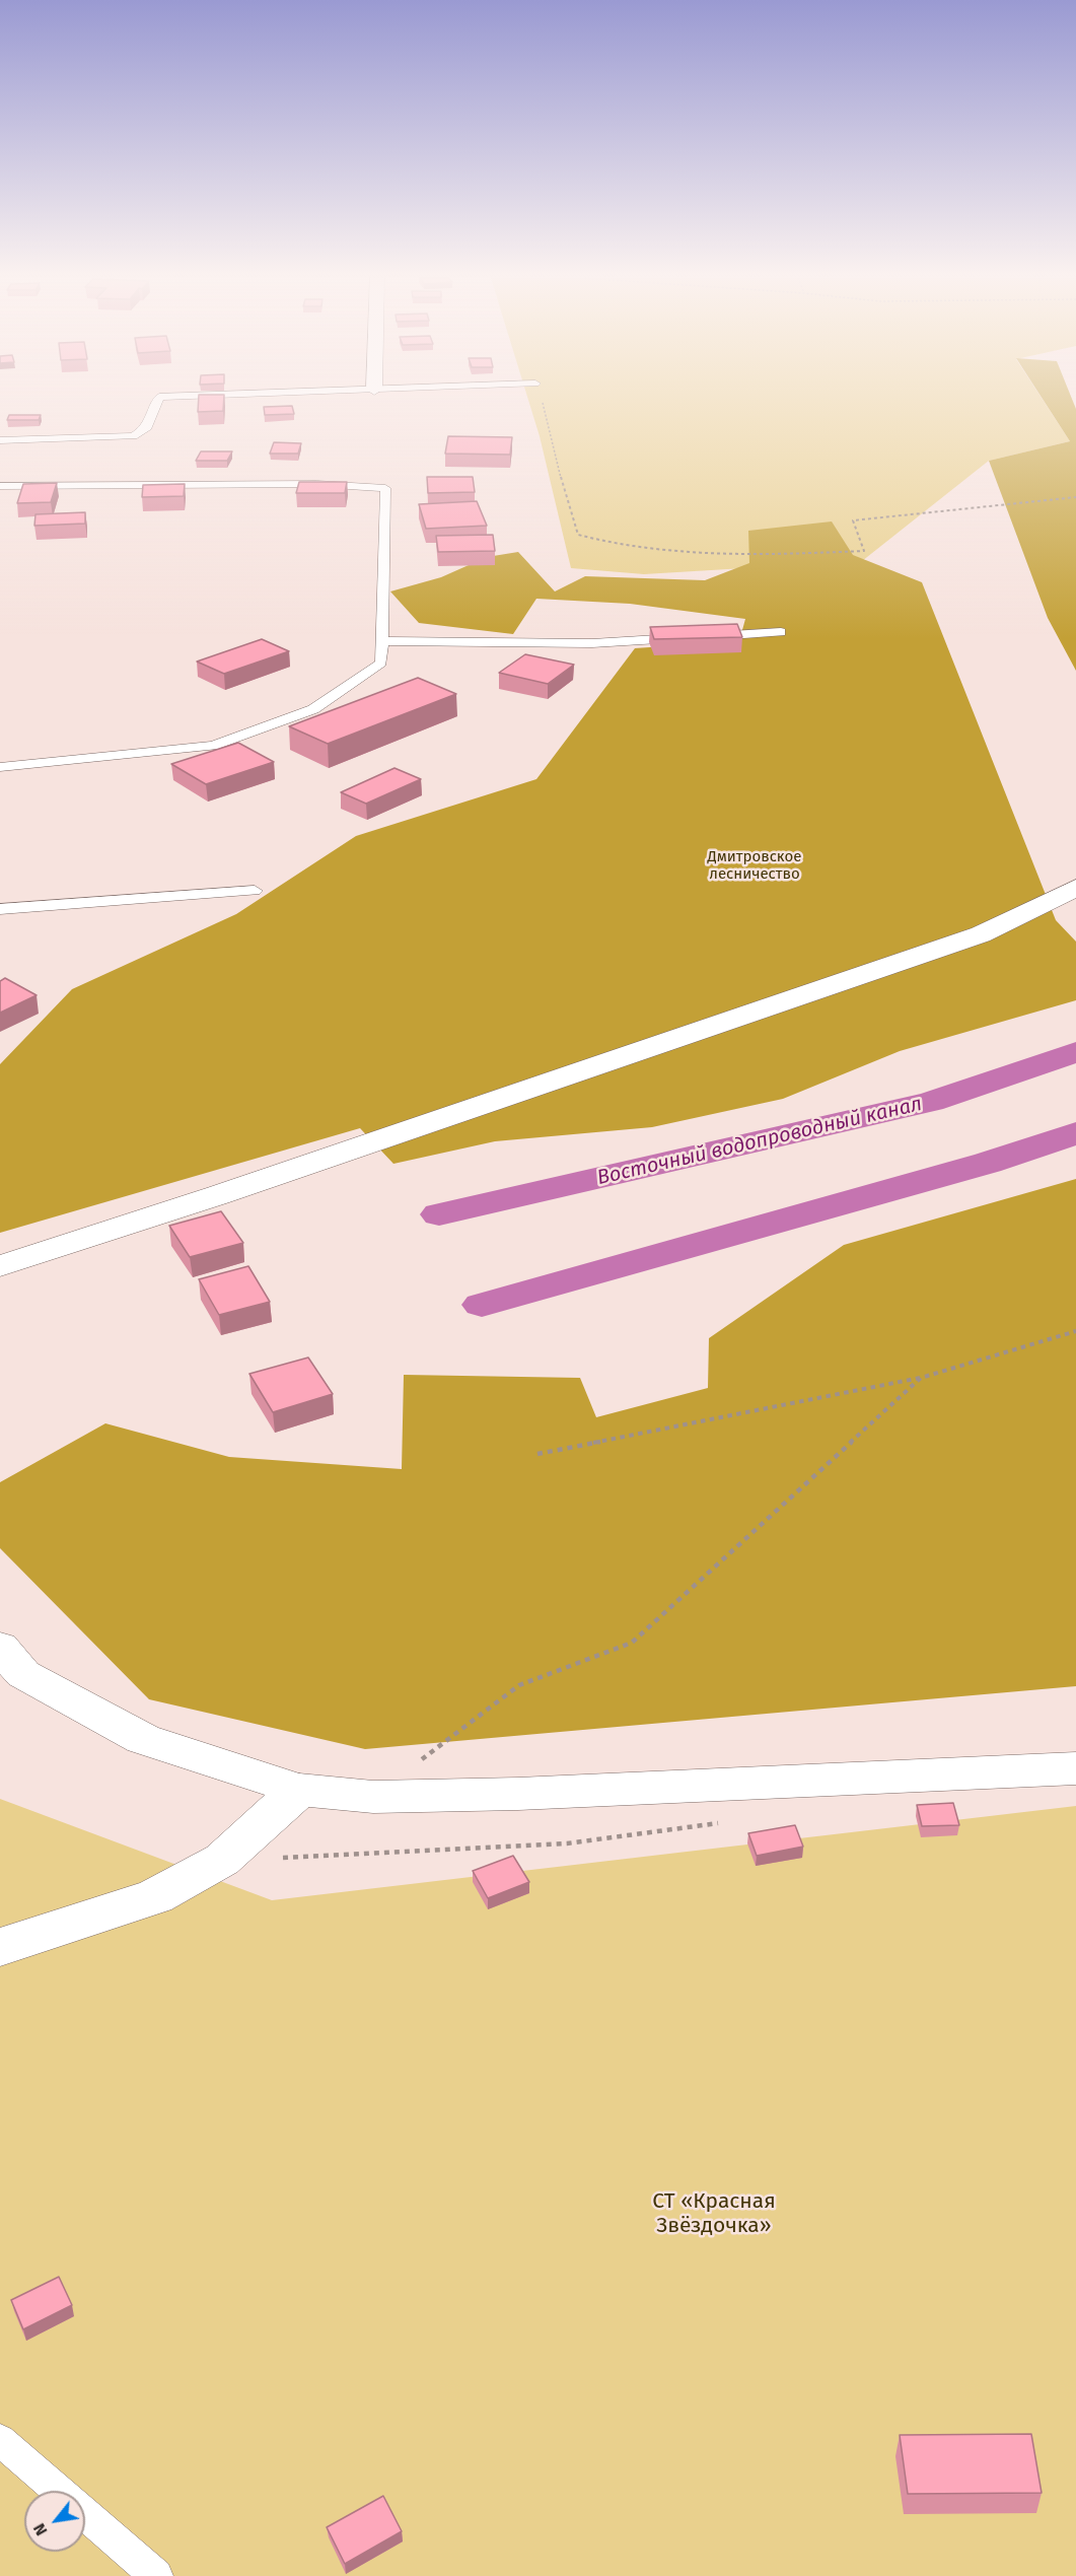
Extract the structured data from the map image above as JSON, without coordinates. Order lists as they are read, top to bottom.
{
  "water": ["Восточный водопроводный канал"],
  "parks": ["Дмитровское лесничество", "СТ «Красная Звёздочка»"],
  "north": "bottom left"
}
